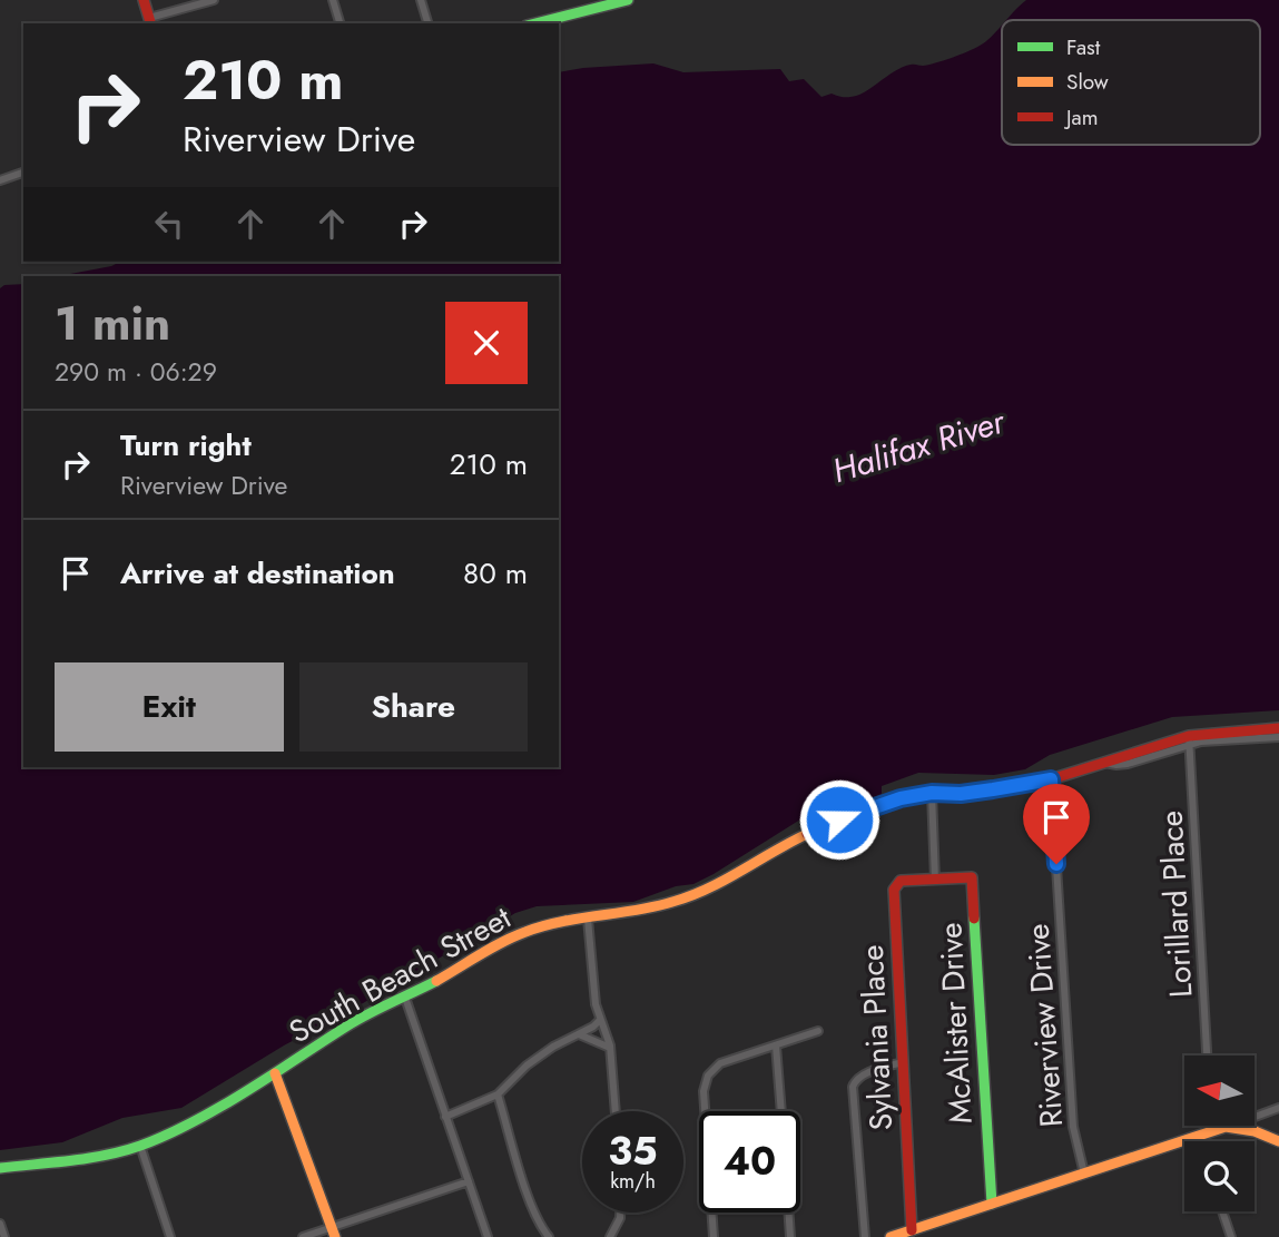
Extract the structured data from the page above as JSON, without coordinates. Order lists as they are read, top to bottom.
{
  "streets": {
    "street": [
      "Lorillard Place",
      "South Beach Street",
      "McAlister Drive",
      "Riverview Drive",
      "Sylvania Place"
    ]
  },
  "crossings": [
    ["Lorillard Place", "South Beach Street"],
    ["South Beach Street", "Riverview Drive"],
    ["McAlister Drive", "Sylvania Place"]
  ],
  "water": ["Halifax River"],
  "legend": ["Fast", "Slow", "Jam"],
  "north": "left",
  "page": {
    "turn": ["210 m", "Riverview Drive"],
    "heading": ["1 min", "290 m · 06:29"],
    "list": [
      {
        "name": "Turn right",
        "note": "Riverview Drive",
        "value": "210 m"
      },
      {
        "name": "Arrive at destination",
        "value": "80 m"
      }
    ],
    "buttons": ["Exit", "Share"],
    "speed": "35 km/h",
    "limit": "40"
  }
}
